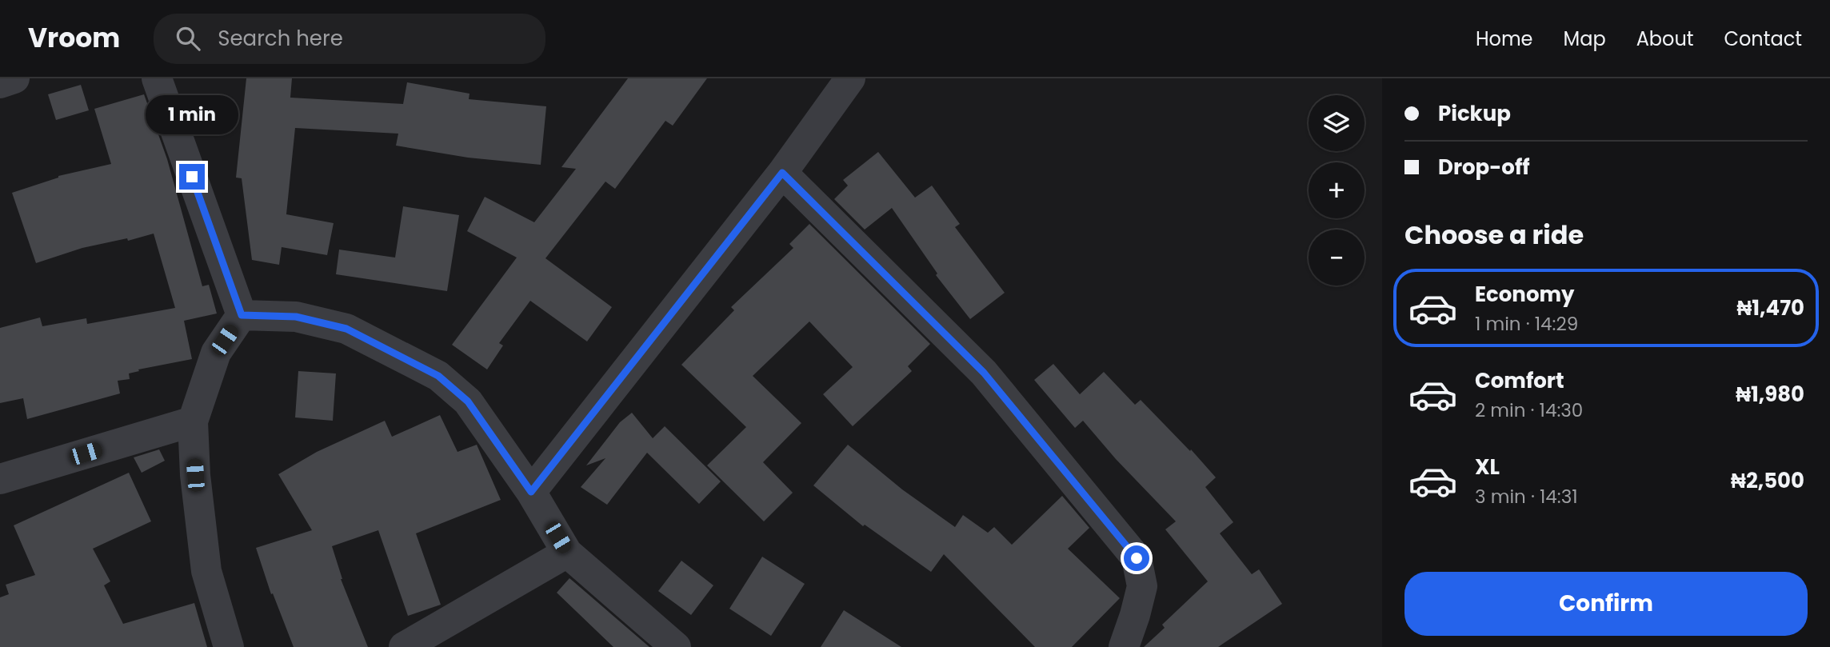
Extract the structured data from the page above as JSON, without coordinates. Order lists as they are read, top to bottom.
{
  "page": {
    "header": "Vroom",
    "search": "Search here",
    "nav": [
      "Home",
      "Map",
      "About",
      "Contact"
    ],
    "banner": ["Pickup", "Drop-off"],
    "map_buttons": ["+", "−"],
    "bubble": "1 min",
    "heading": "Choose a ride",
    "list": [
      {
        "name": "Economy",
        "note": "1 min · 14:29",
        "value": "₦1,470"
      },
      {
        "name": "Comfort",
        "note": "2 min · 14:30",
        "value": "₦1,980"
      },
      {
        "name": "XL",
        "note": "3 min · 14:31",
        "value": "₦2,500"
      }
    ],
    "buttons": "Confirm"
  }
}
